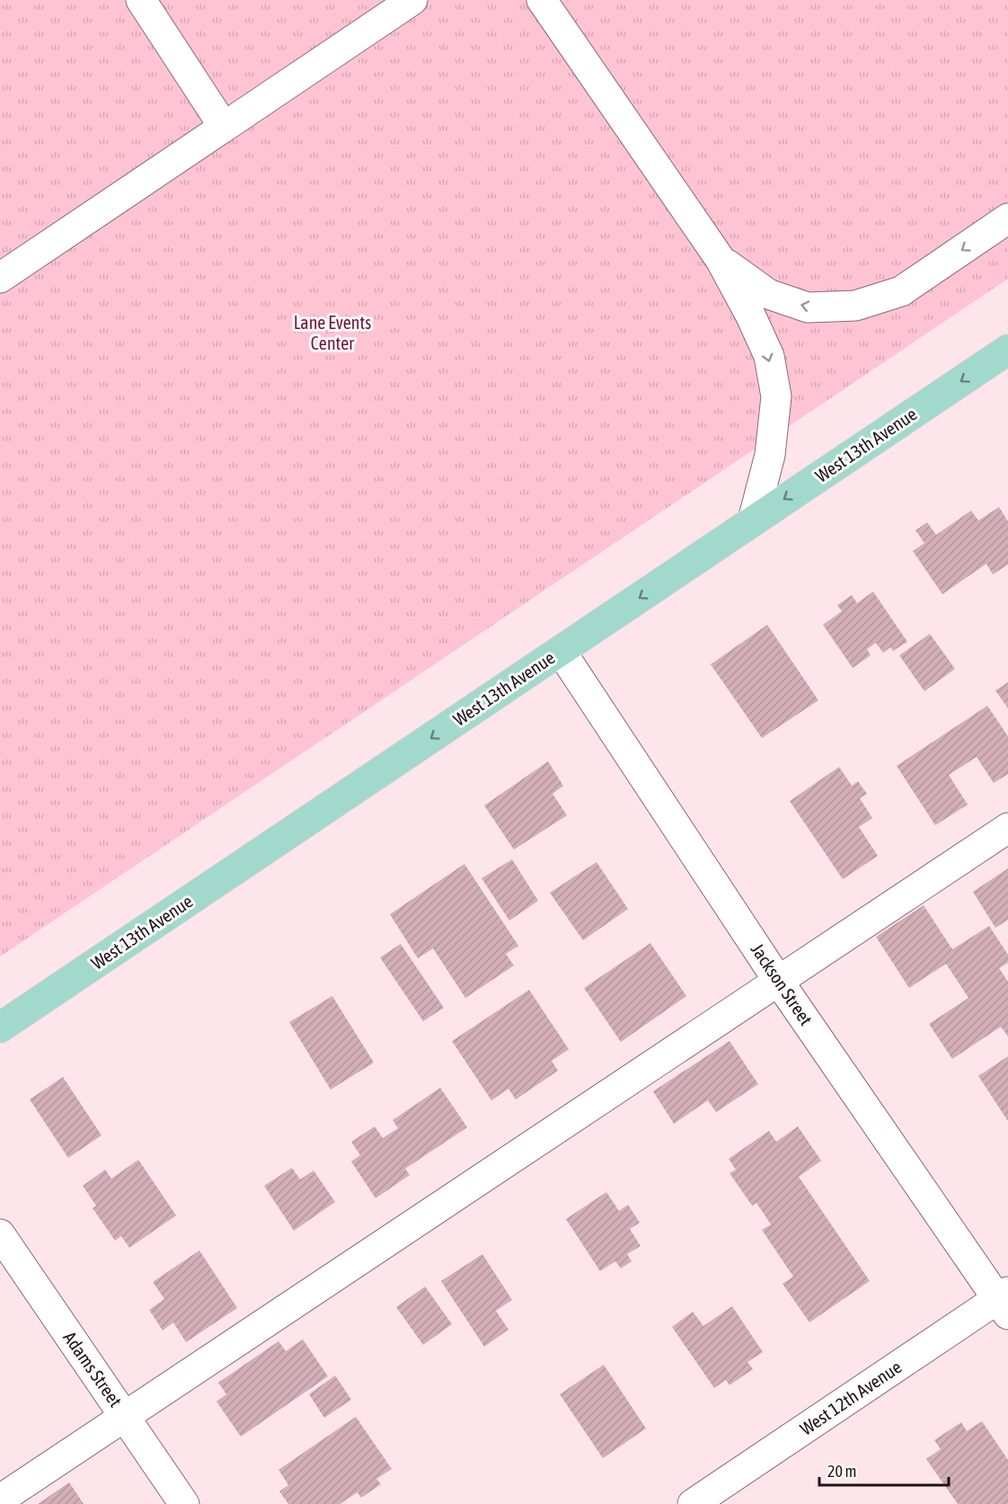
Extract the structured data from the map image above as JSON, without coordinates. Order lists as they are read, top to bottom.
{
  "streets": {
    "main road": ["West 13th Avenue"],
    "street": ["Jackson Street", "Adams Street", "West 12th Avenue"]
  },
  "crossings": [
    ["West 13th Avenue", "Jackson Street"],
    ["Jackson Street", "West 12th Avenue"]
  ],
  "one_way": ["West 13th Avenue"],
  "parks": ["Lane Events Center"],
  "scale_bar": "20 m"
}
